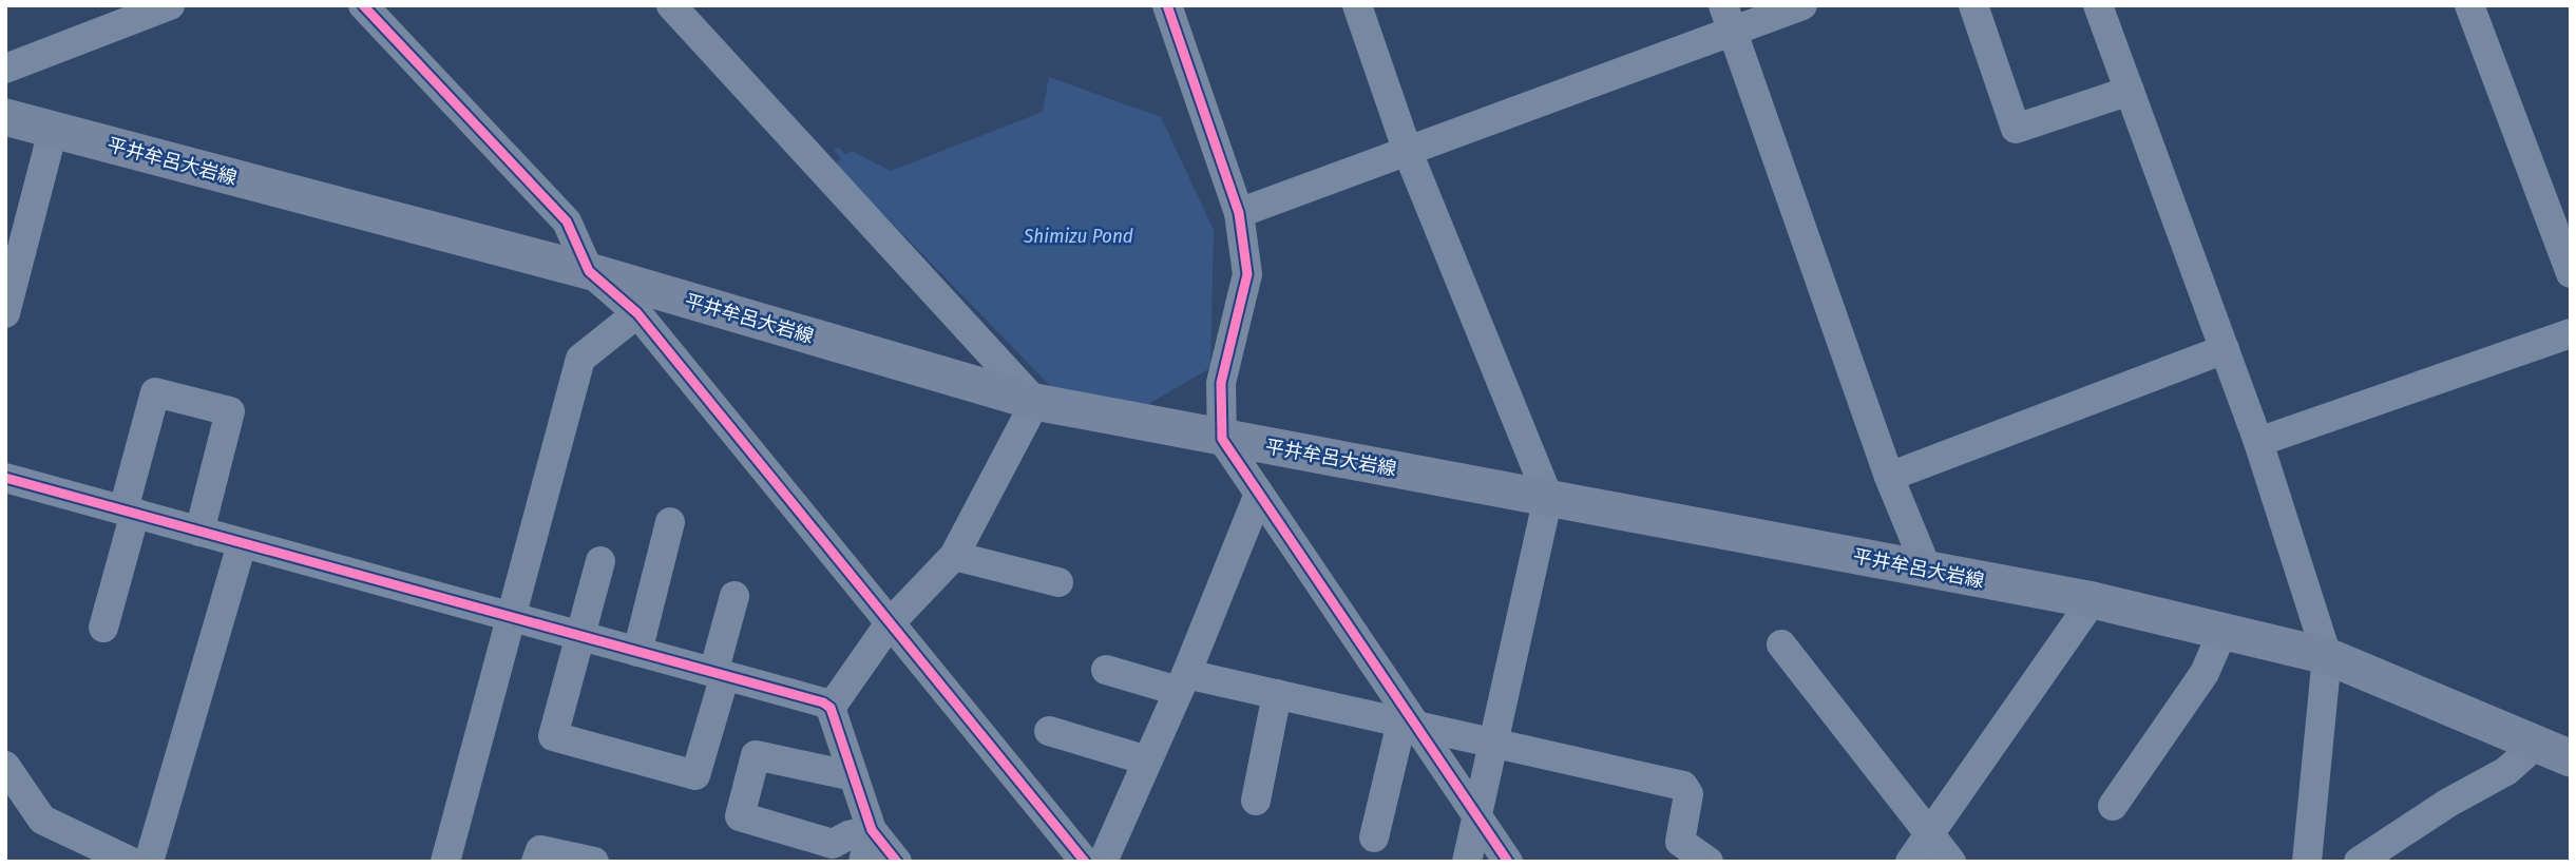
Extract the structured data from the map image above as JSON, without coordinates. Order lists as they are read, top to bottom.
{
  "streets": {
    "main road": ["平井牟呂大岩線"]
  },
  "water": ["Shimizu Pond"]
}
